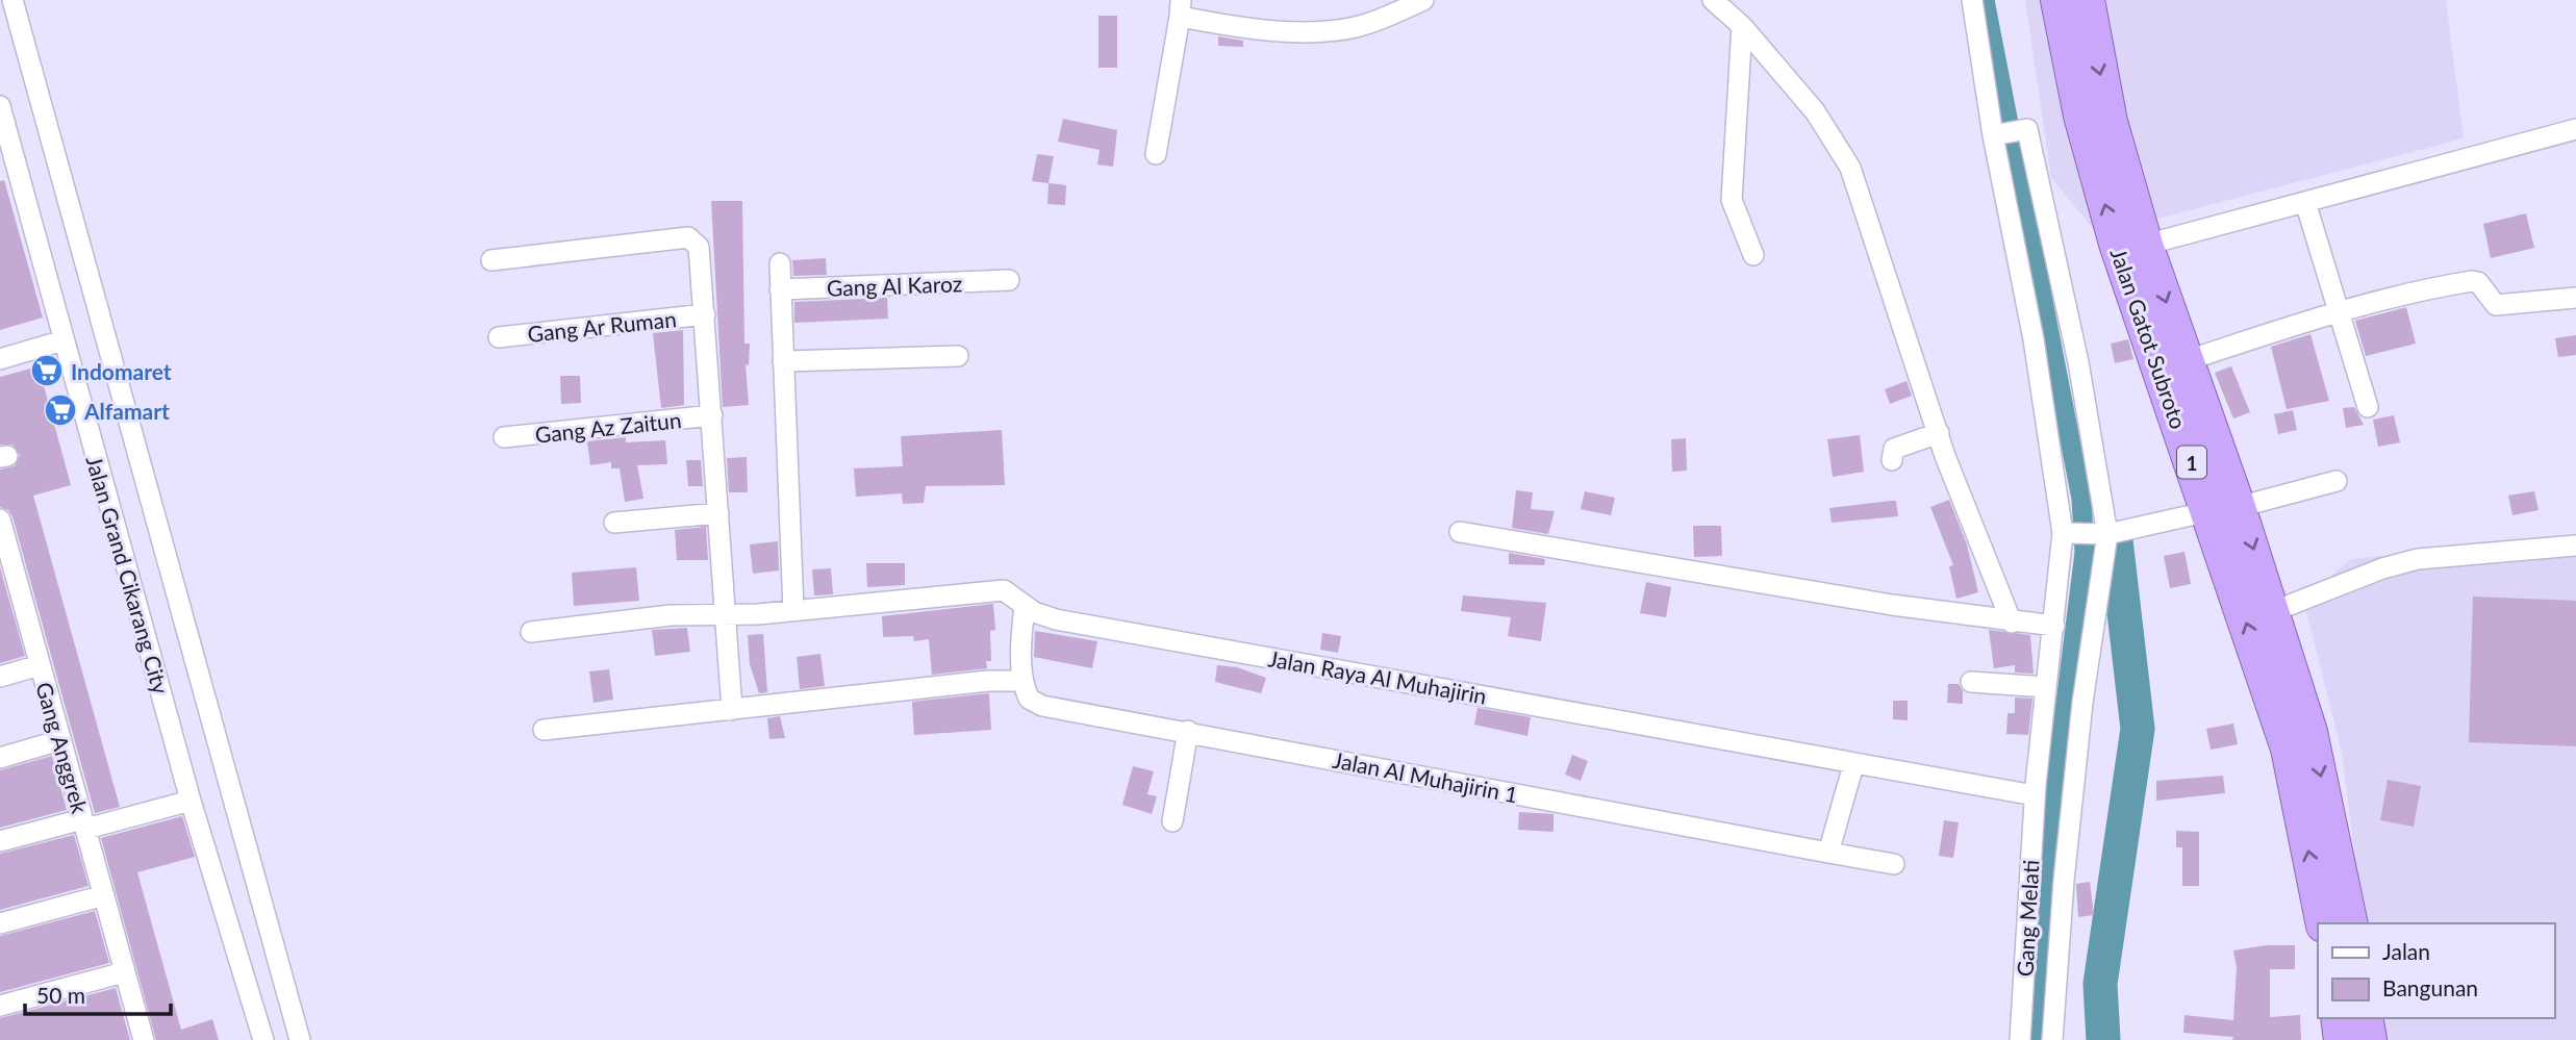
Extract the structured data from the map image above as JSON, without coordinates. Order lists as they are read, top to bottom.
{
  "streets": {
    "highway": ["Jalan Gatot Subroto", "1"],
    "street": [
      "Gang Al Karoz",
      "Gang Ar Ruman",
      "Gang Az Zaitun",
      "Jalan Grand Cikarang City",
      "Jalan Raya Al Muhajirin",
      "Gang Anggrek",
      "Jalan Al Muhajirin 1",
      "Gang Melati"
    ]
  },
  "crossings": [
    ["Jalan Raya Al Muhajirin", "Gang Melati"]
  ],
  "places": {
    "supermarket": ["Indomaret", "Alfamart"]
  },
  "legend": ["Jalan", "Bangunan"],
  "scale_bar": "50 m"
}
